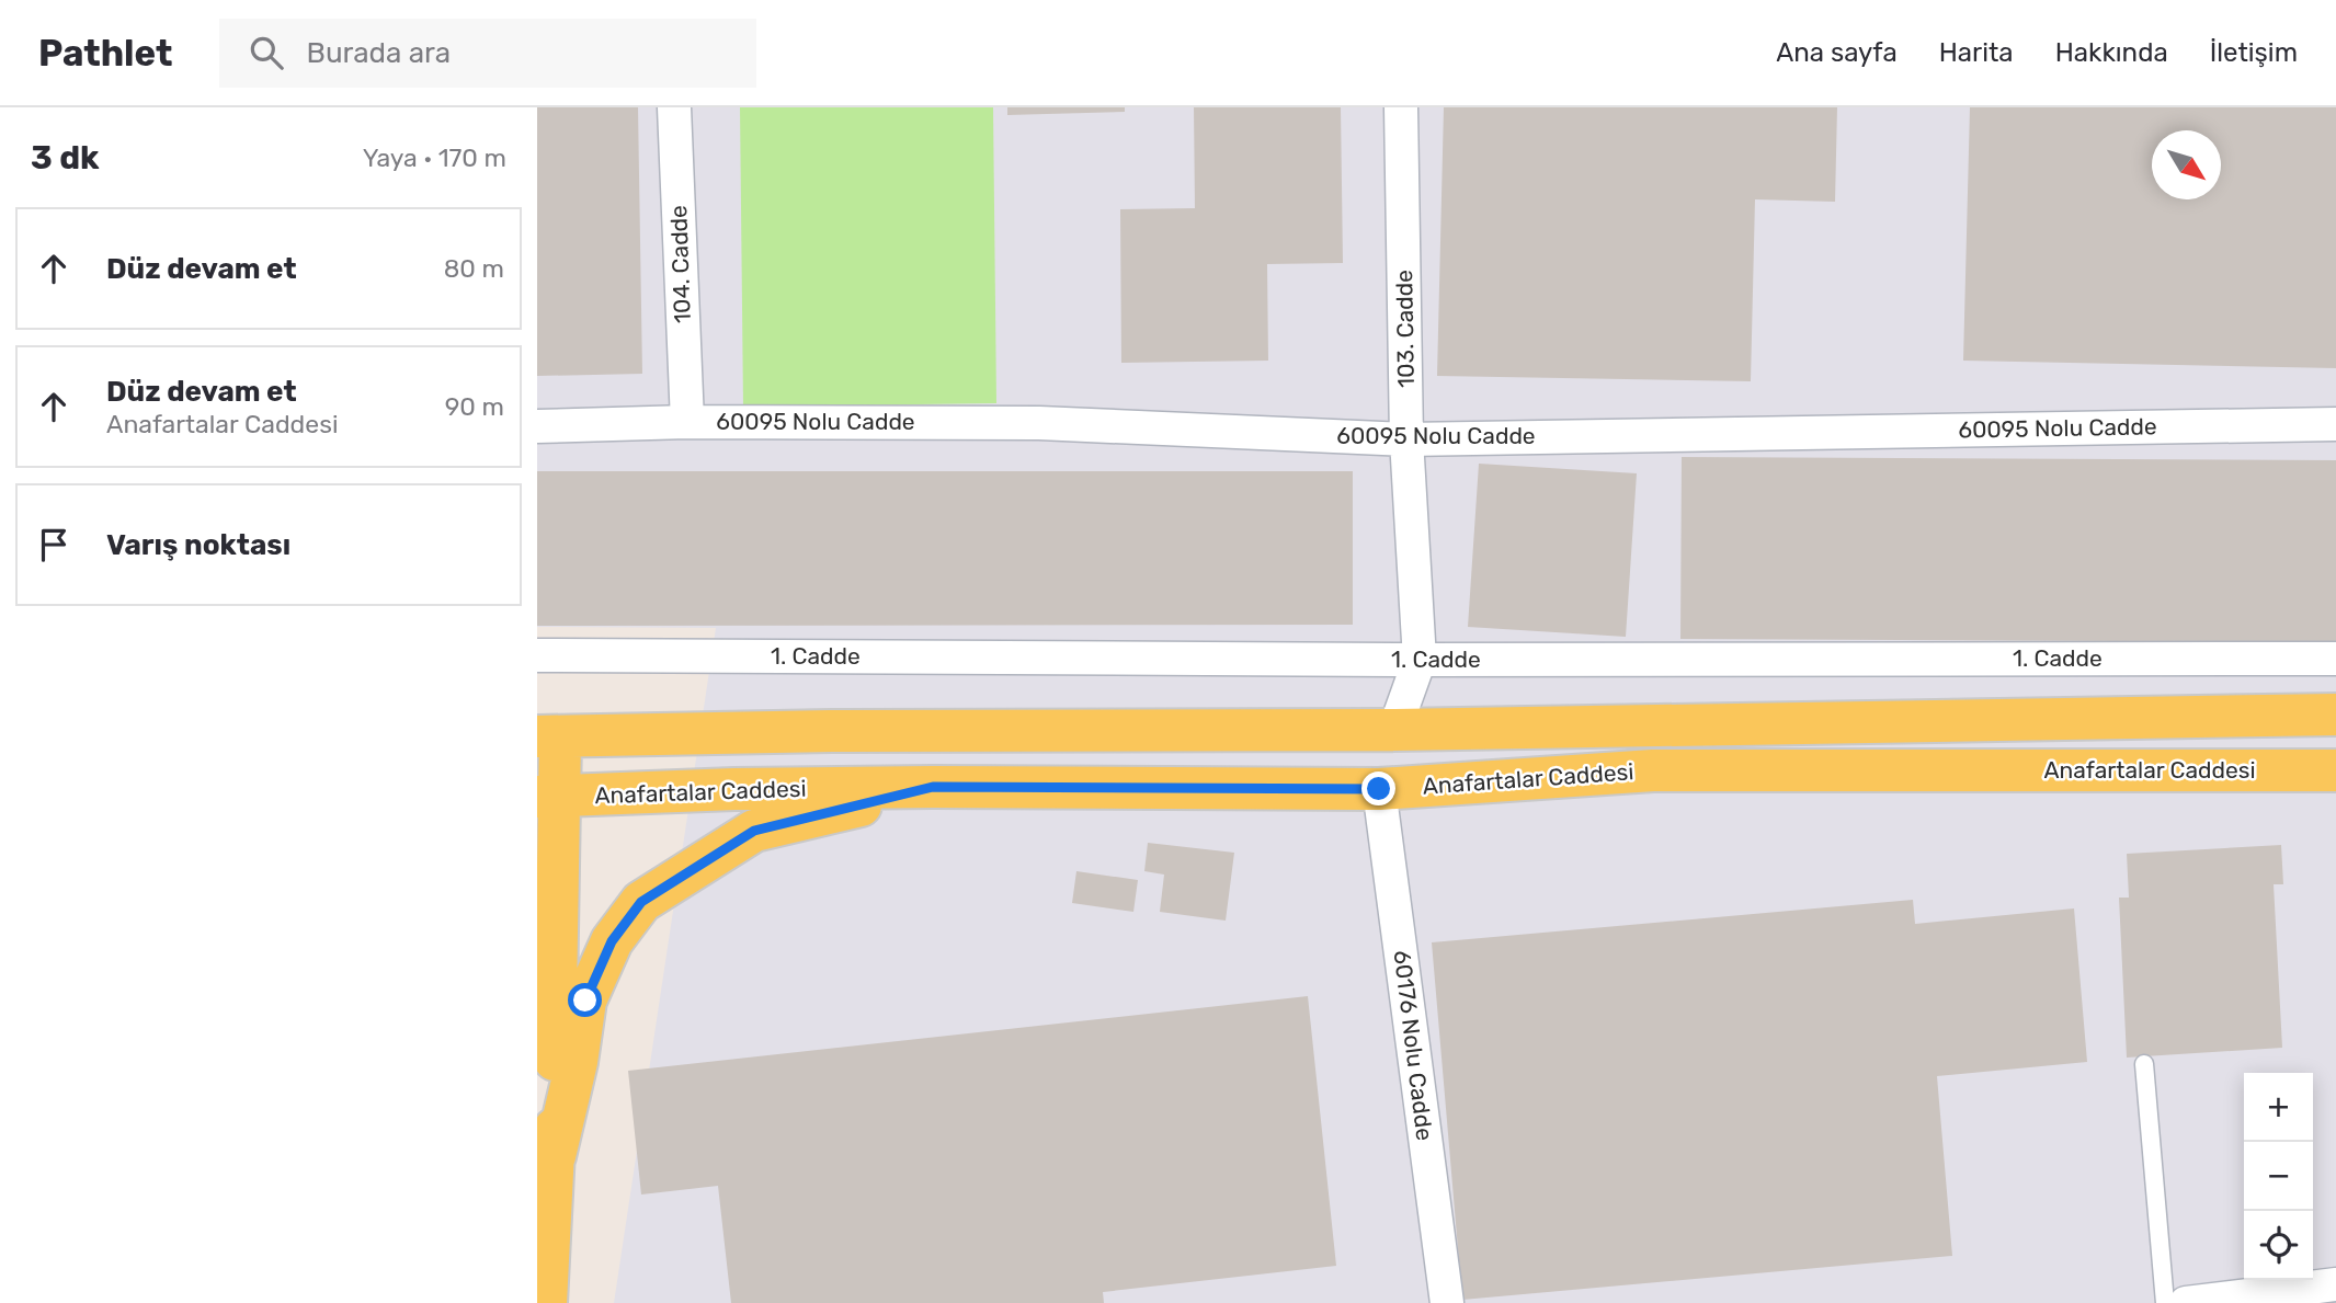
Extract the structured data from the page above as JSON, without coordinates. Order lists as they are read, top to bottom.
{
  "streets": {
    "main road": ["Anafartalar Caddesi"],
    "street": [
      "104. Cadde",
      "103. Cadde",
      "60095 Nolu Cadde",
      "1. Cadde",
      "60176 Nolu Cadde"
    ]
  },
  "crossings": [
    ["104. Cadde", "60095 Nolu Cadde"],
    ["103. Cadde", "60095 Nolu Cadde"],
    ["103. Cadde", "1. Cadde"],
    ["103. Cadde", "Anafartalar Caddesi"],
    ["Anafartalar Caddesi", "60176 Nolu Cadde"]
  ],
  "north": "bottom right",
  "page": {
    "header": "Pathlet",
    "search": "Burada ara",
    "nav": [
      "Ana sayfa",
      "Harita",
      "Hakkında",
      "İletişim"
    ],
    "heading": ["3 dk", "Yaya · 170 m"],
    "list": [
      ["Düz devam et", "80 m"],
      ["Düz devam et", "Anafartalar Caddesi", "90 m"],
      "Varış noktası"
    ],
    "map_buttons": ["+", "−"]
  }
}
